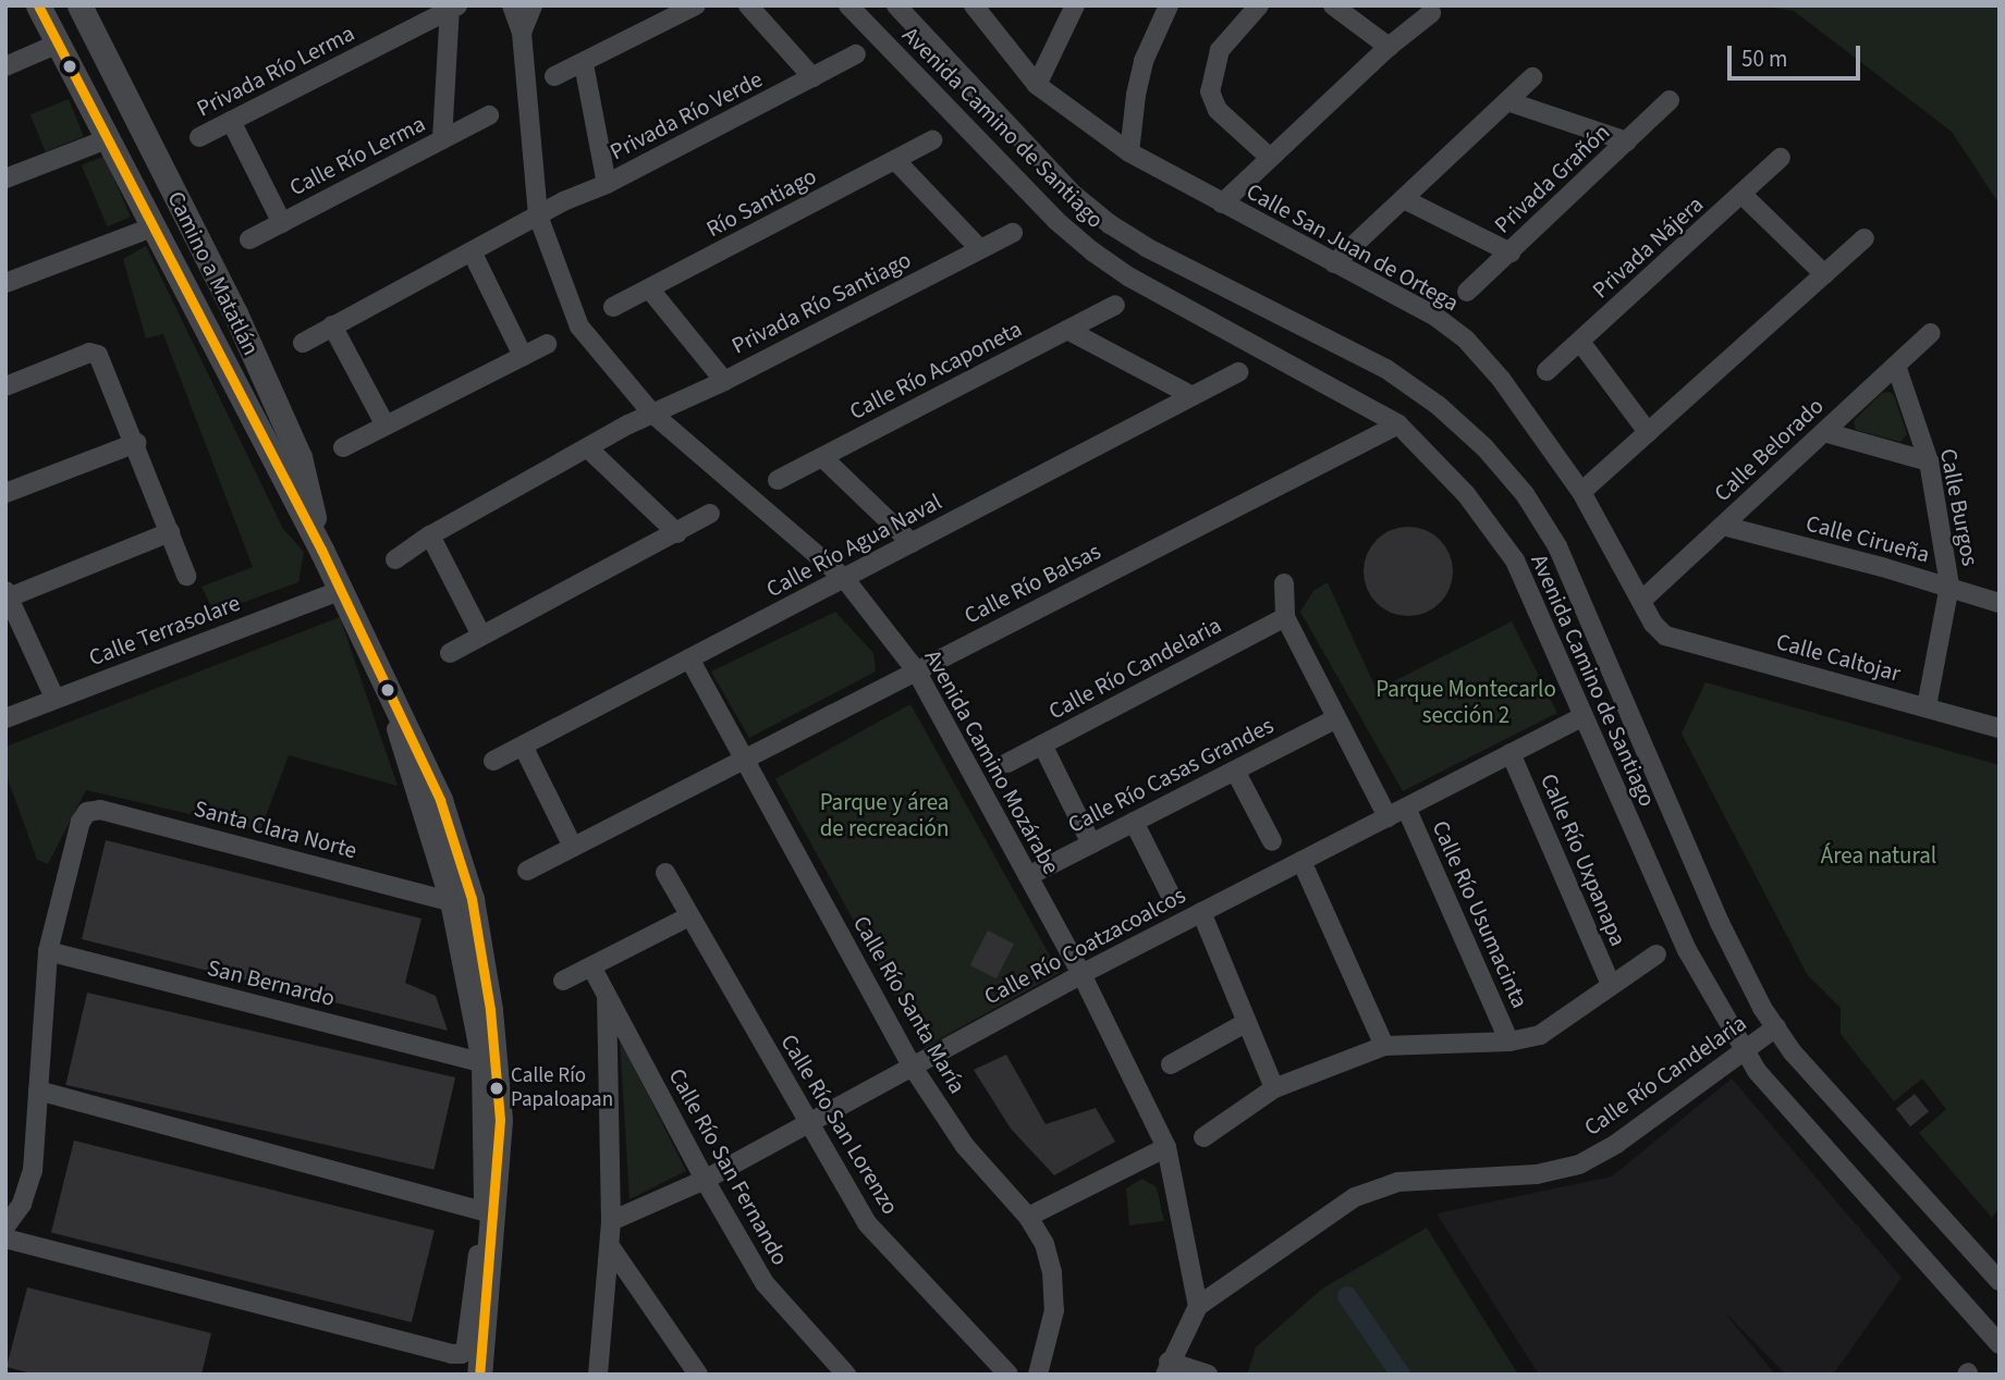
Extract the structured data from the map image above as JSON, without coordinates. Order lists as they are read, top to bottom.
{
  "streets": {
    "street": [
      "Privada Río Lerma",
      "Privada Río Verde",
      "Avenida Camino de Santiago",
      "Calle Río Lerma",
      "Privada Grañón",
      "Río Santiago",
      "Calle San Juan de Ortega",
      "Privada Nájera",
      "Camino a Matatlán",
      "Privada Río Santiago",
      "Calle Río Acaponeta",
      "Calle Belorado",
      "Calle Burgos",
      "Calle Cirueña",
      "Calle Río Agua Naval",
      "Calle Río Balsas",
      "Calle Terrasolare",
      "Calle Caltojar",
      "Calle Río Candelaria",
      "Avenida Camino Mozárabe",
      "Calle Río Casas Grandes",
      "Santa Clara Norte",
      "Calle Río Uxpanapa",
      "Calle Río Usumacinta",
      "Calle Río Coatzacoalcos",
      "San Bernardo",
      "Calle Río Santa María",
      "Calle Río San Lorenzo",
      "Calle Río San Fernando"
    ]
  },
  "crossings": [
    ["Privada Río Verde", "Avenida Camino Mozárabe"],
    ["Avenida Camino de Santiago", "Calle Río Balsas"],
    ["Avenida Camino de Santiago", "Calle Río Candelaria"],
    ["Avenida Camino de Santiago", "Calle Río Coatzacoalcos"],
    ["Calle San Juan de Ortega", "Calle Belorado"],
    ["Calle San Juan de Ortega", "Calle Caltojar"],
    ["Camino a Matatlán", "Calle Terrasolare"],
    ["Privada Río Santiago", "Avenida Camino Mozárabe"],
    ["Calle Belorado", "Calle Burgos"],
    ["Calle Belorado", "Calle Cirueña"],
    ["Calle Burgos", "Calle Cirueña"],
    ["Calle Burgos", "Calle Caltojar"],
    ["Calle Río Agua Naval", "Avenida Camino Mozárabe"],
    ["Calle Río Agua Naval", "Calle Río Santa María"],
    ["Calle Río Balsas", "Avenida Camino Mozárabe"],
    ["Calle Río Balsas", "Calle Río Santa María"],
    ["Calle Río Candelaria", "Avenida Camino Mozárabe"],
    ["Avenida Camino Mozárabe", "Calle Río Casas Grandes"],
    ["Avenida Camino Mozárabe", "Calle Río Coatzacoalcos"],
    ["Santa Clara Norte", "San Bernardo"],
    ["Calle Río Uxpanapa", "Calle Río Coatzacoalcos"],
    ["Calle Río Usumacinta", "Calle Río Coatzacoalcos"],
    ["Calle Río Coatzacoalcos", "Calle Río Santa María"],
    ["Calle Río Coatzacoalcos", "Calle Río San Lorenzo"],
    ["Calle Río Coatzacoalcos", "Calle Río San Fernando"]
  ],
  "parks": ["Parque Montecarlo sección 2", "Parque y área de recreación", "Área natural"],
  "places": ["Calle Río Papaloapan"],
  "scale_bar": "50 m"
}
